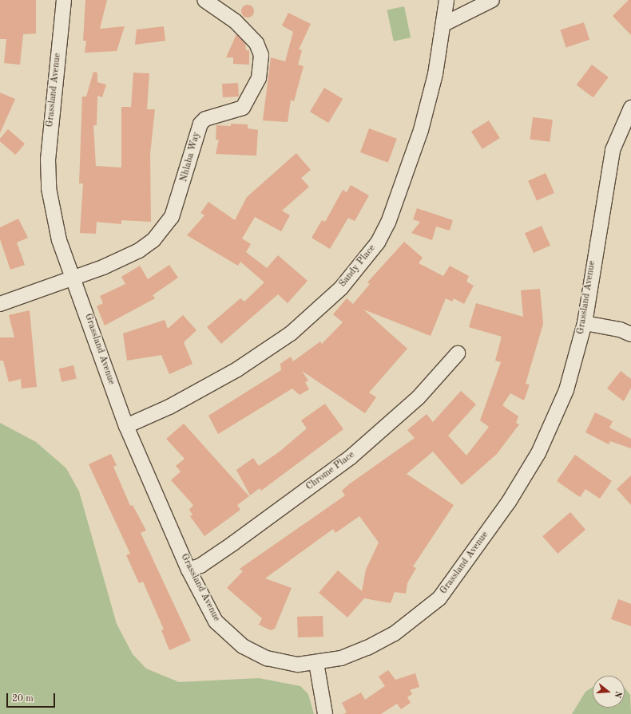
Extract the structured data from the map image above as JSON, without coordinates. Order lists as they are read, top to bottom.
{
  "streets": {
    "street": [
      "Grassland Avenue",
      "Nhlaba Way",
      "Sandy Place",
      "Chrome Place"
    ]
  },
  "crossings": [
    ["Grassland Avenue", "Nhlaba Way"],
    ["Grassland Avenue", "Sandy Place"],
    ["Grassland Avenue", "Chrome Place"]
  ],
  "scale_bar": "20 m",
  "north": "right"
}
